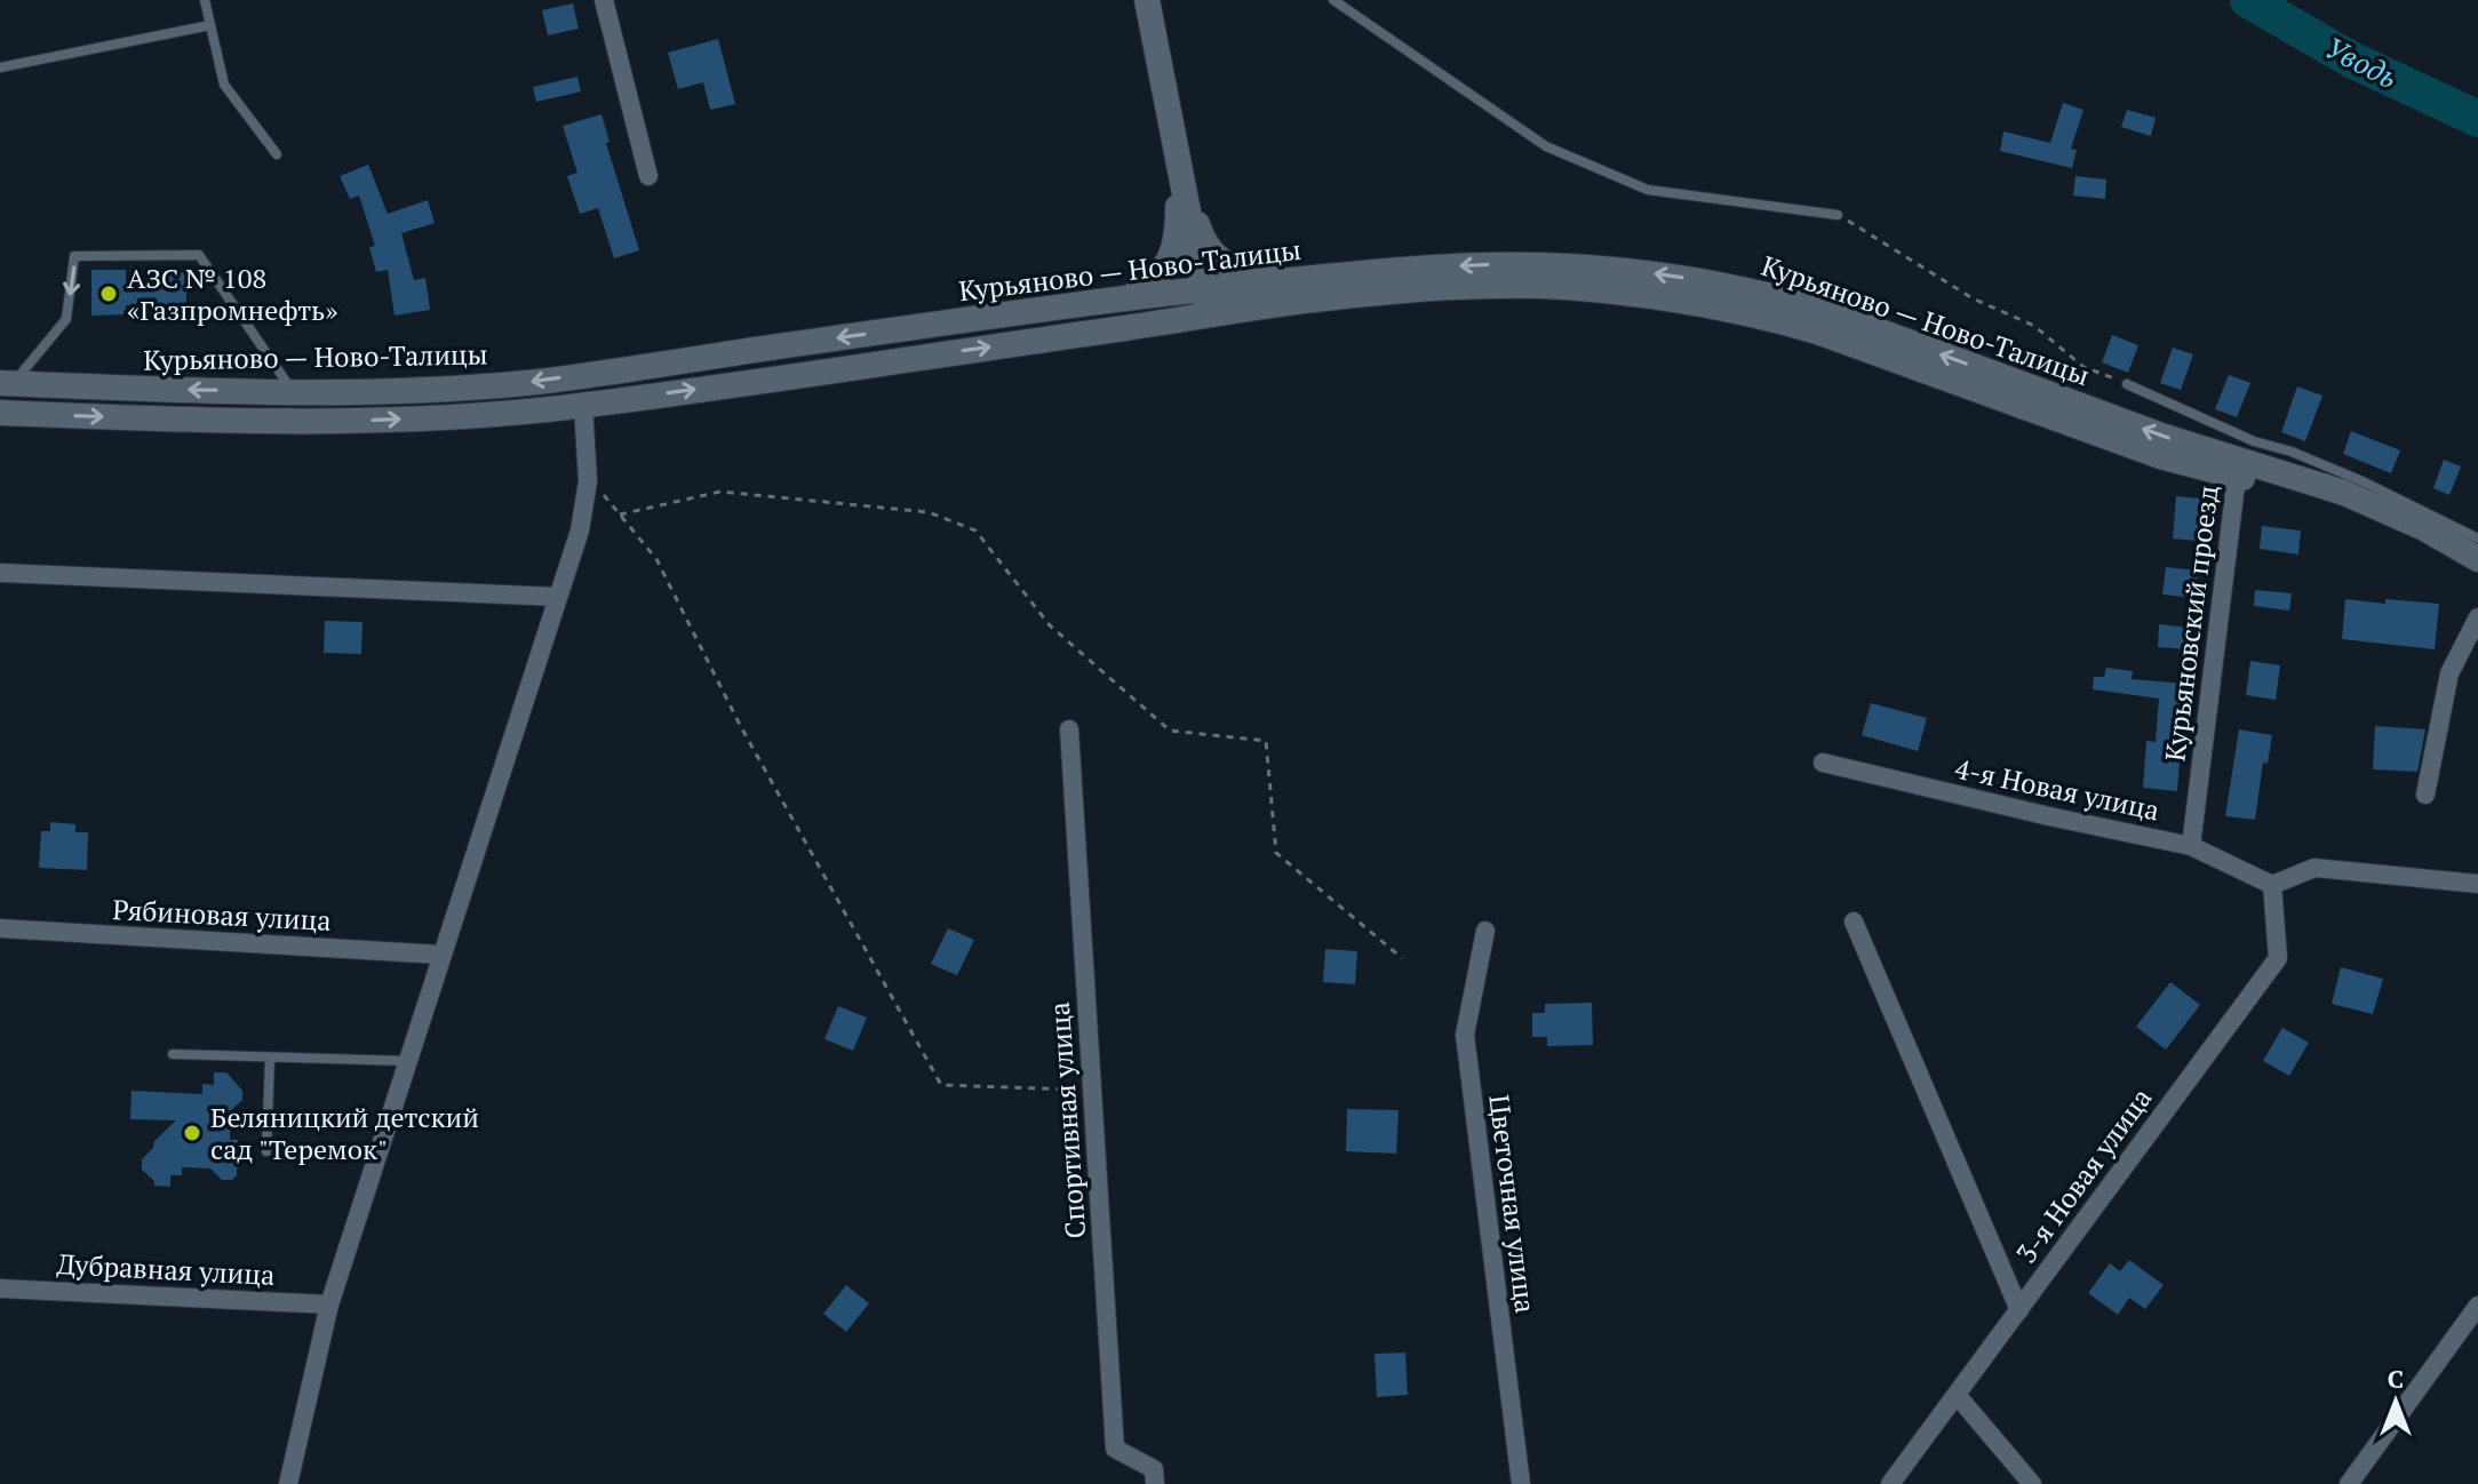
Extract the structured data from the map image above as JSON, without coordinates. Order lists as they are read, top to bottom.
{
  "streets": {
    "main road": ["Курьяново — Ново-Талицы"],
    "street": [
      "Курьяновский проезд",
      "4-я Новая улица",
      "Рябиновая улица",
      "Спортивная улица",
      "3-я Новая улица",
      "Цветочная улица",
      "Дубравная улица"
    ]
  },
  "crossings": [
    ["Курьяново — Ново-Талицы", "Курьяновский проезд"],
    ["Курьяновский проезд", "4-я Новая улица"],
    ["4-я Новая улица", "3-я Новая улица"]
  ],
  "water": ["Уводь"],
  "places": ["АЗС № 108 «Газпромнефть»", "Беляницкий детский сад \"Теремок\""],
  "north": "top"
}
